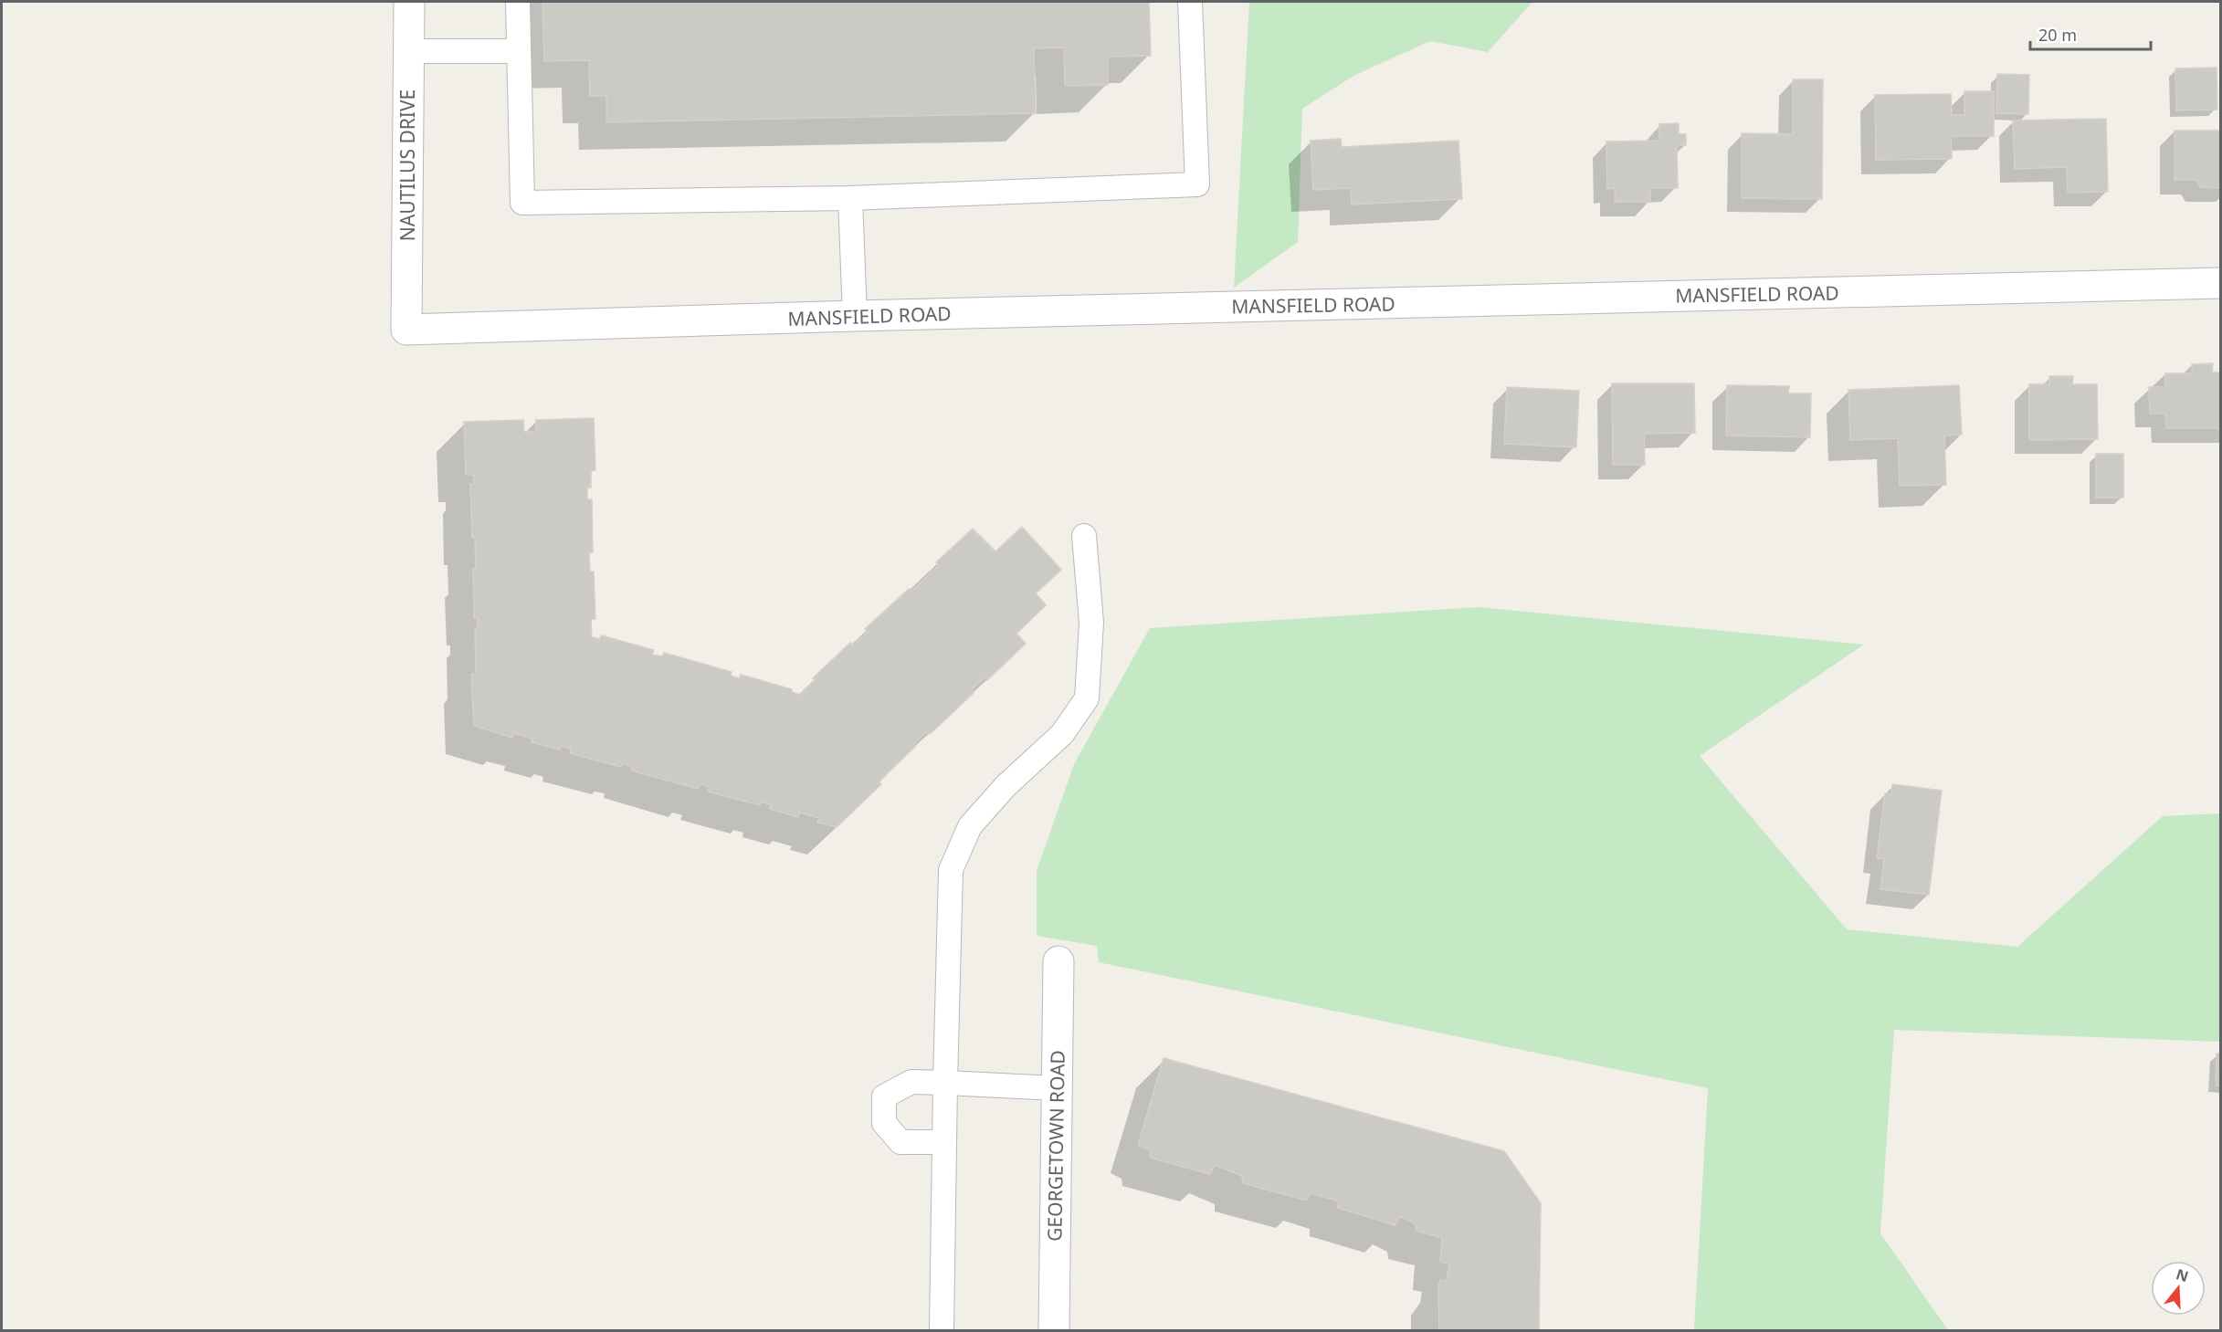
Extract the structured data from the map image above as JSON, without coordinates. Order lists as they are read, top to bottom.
{
  "streets": {
    "street": ["NAUTILUS DRIVE", "MANSFIELD ROAD", "GEORGETOWN ROAD"]
  },
  "crossings": [
    ["NAUTILUS DRIVE", "MANSFIELD ROAD"]
  ],
  "scale_bar": "20 m",
  "north": "top"
}
